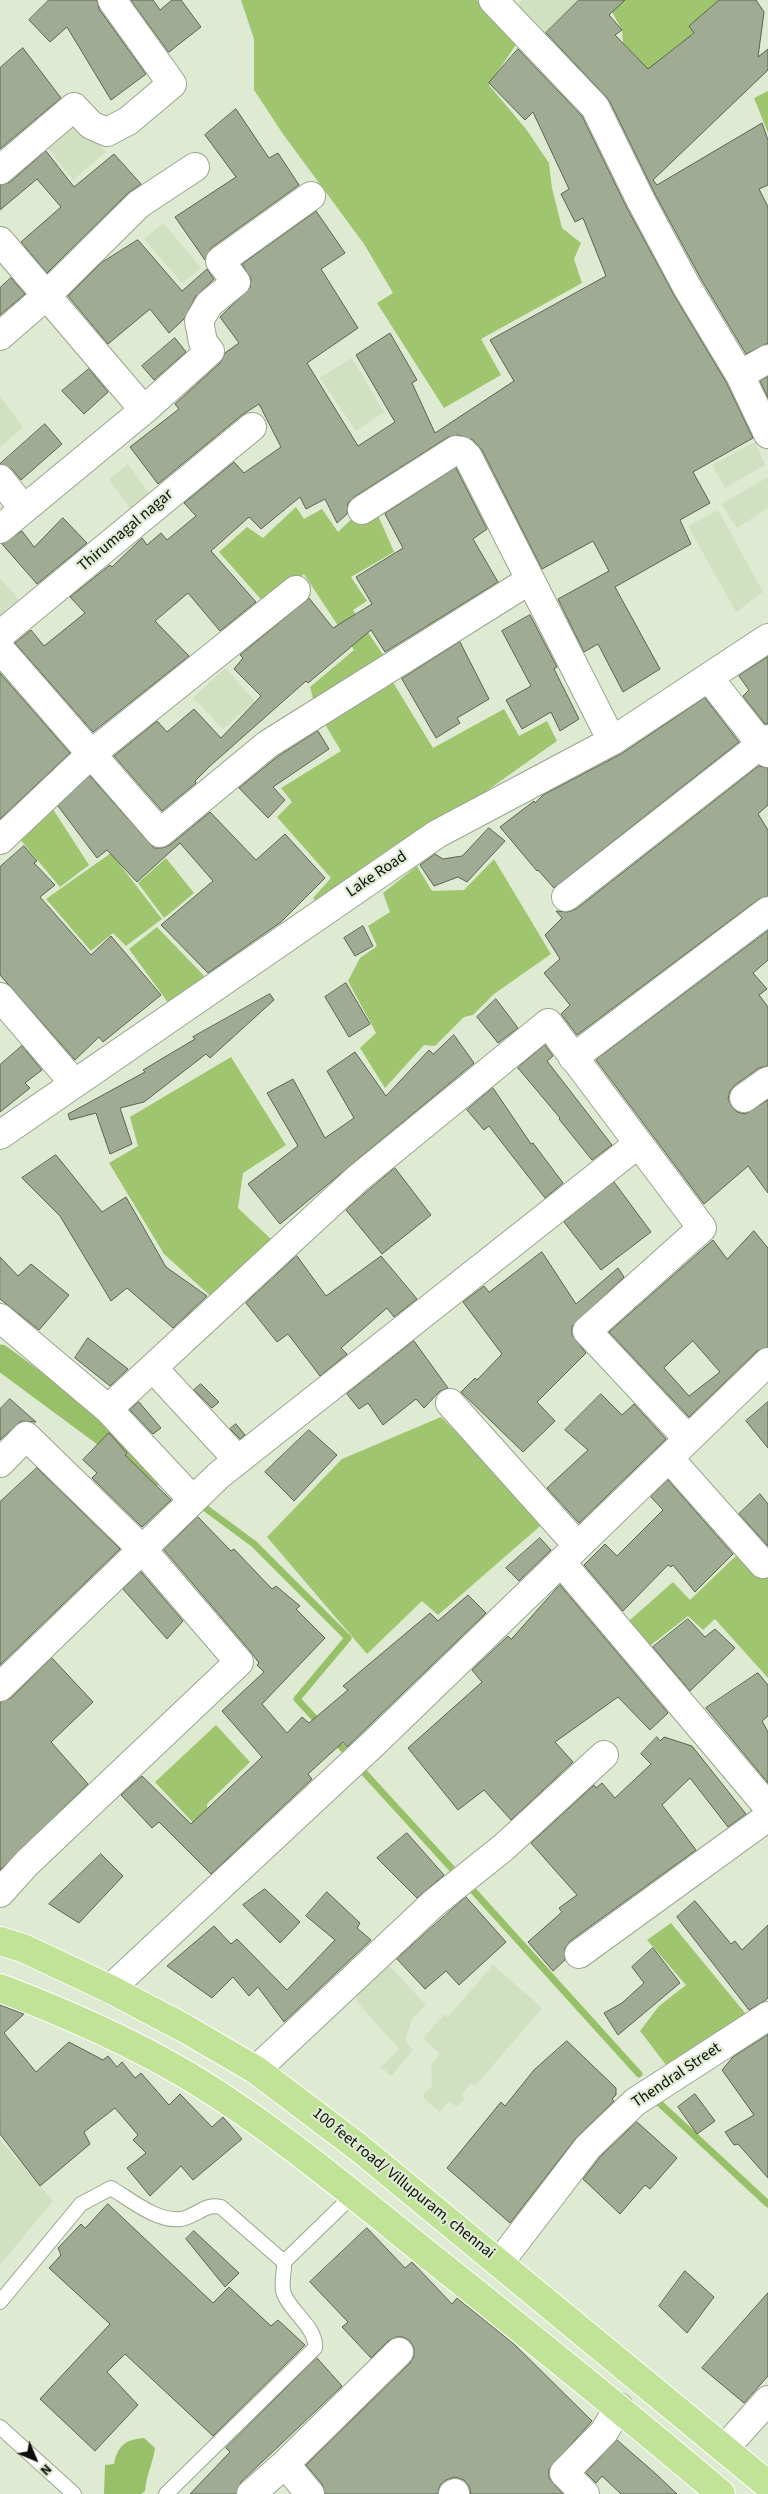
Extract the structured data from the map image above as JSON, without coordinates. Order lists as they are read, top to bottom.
{
  "streets": {
    "highway": ["100 feet road/ Villupuram, chennai"],
    "street": ["Thirumagal nagar", "Lake Road", "Thendral Street"]
  },
  "crossings": [
    ["Thendral Street", "100 feet road/ Villupuram, chennai"]
  ],
  "north": "bottom right"
}
